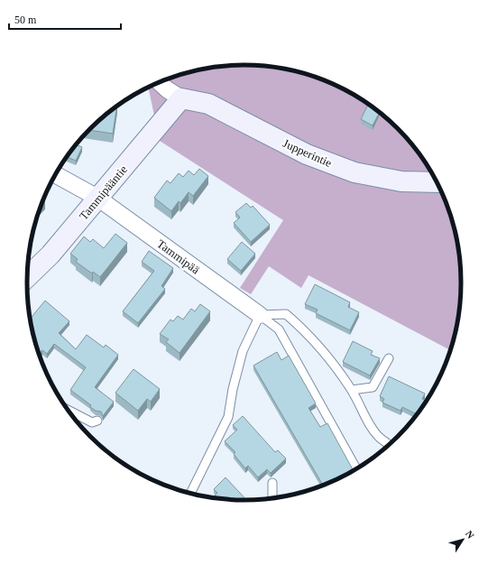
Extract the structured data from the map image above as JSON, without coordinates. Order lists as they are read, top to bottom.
{
  "streets": {
    "street": ["Jupperintie", "Tammipääntie", "Tammipää"]
  },
  "crossings": [
    ["Jupperintie", "Tammipääntie"],
    ["Tammipääntie", "Tammipää"]
  ],
  "scale_bar": "50 m",
  "north": "top right"
}
